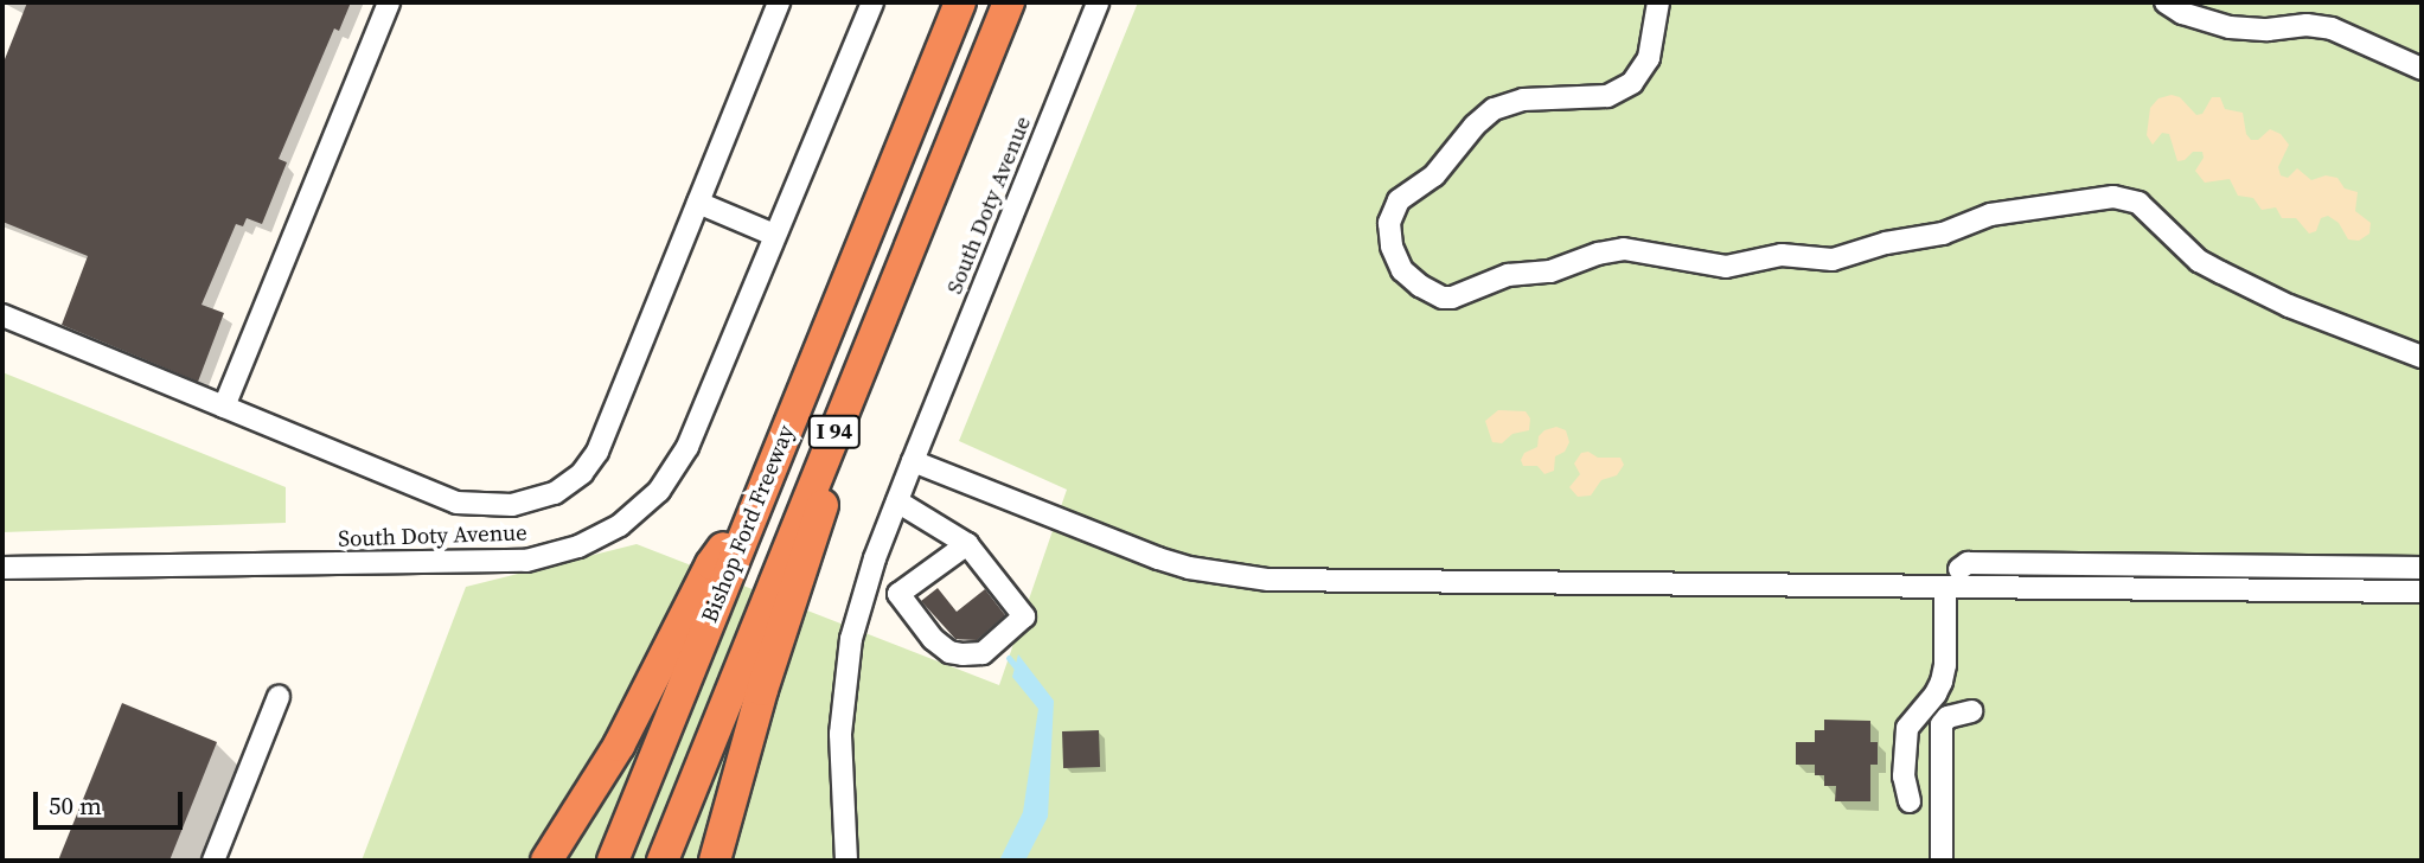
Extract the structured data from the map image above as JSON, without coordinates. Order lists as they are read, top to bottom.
{
  "streets": {
    "highway": ["I 94", "Bishop Ford Freeway"],
    "street": ["South Doty Avenue"]
  },
  "scale_bar": "50 m"
}
